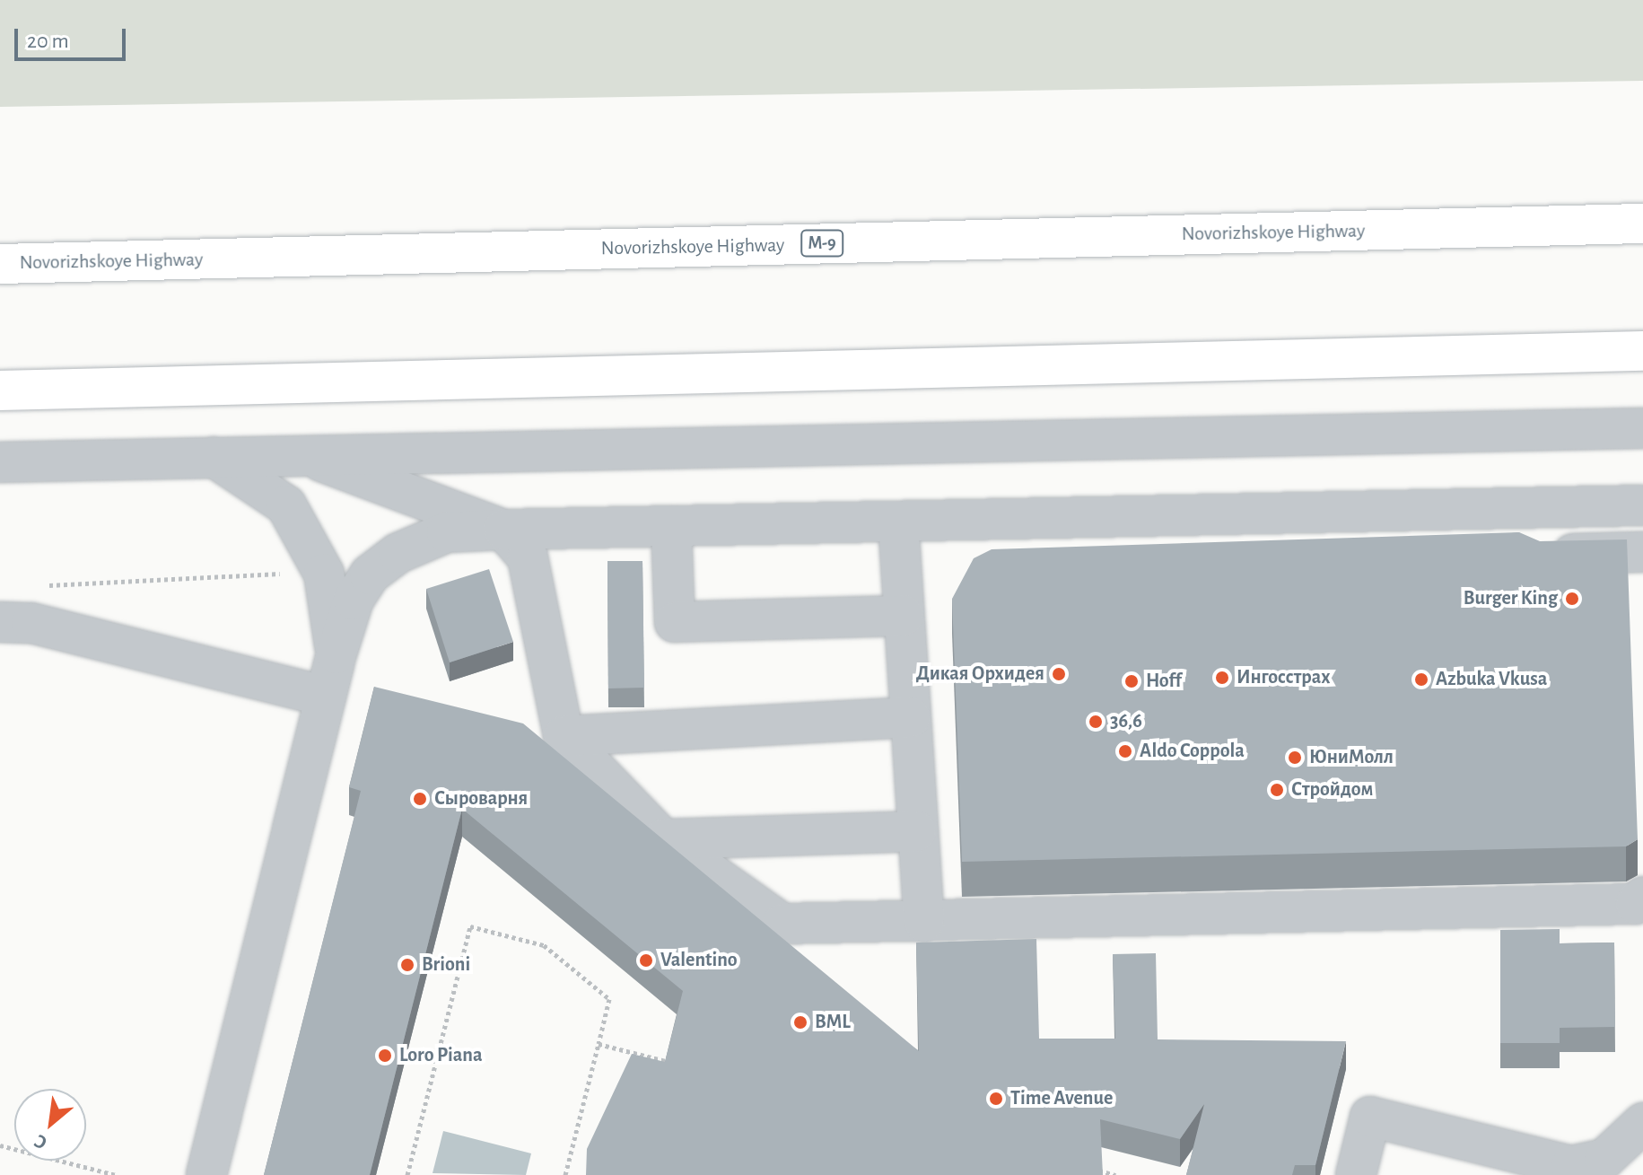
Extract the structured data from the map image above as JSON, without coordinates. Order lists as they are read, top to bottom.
{
  "streets": {
    "highway": ["Novorizhskoye Highway", "М-9"]
  },
  "places": [
    "Burger King",
    "Дикая Орхидея",
    "Ингосстрах",
    "Azbuka Vkusa",
    "Hoff",
    "36,6",
    "Aldo Coppola",
    "ЮниМолл",
    "Стройдом",
    "Сыроварня",
    "Valentino",
    "Brioni",
    "BML",
    "Loro Piana",
    "Time Avenue"
  ],
  "scale_bar": "20 m",
  "north": "bottom left"
}
